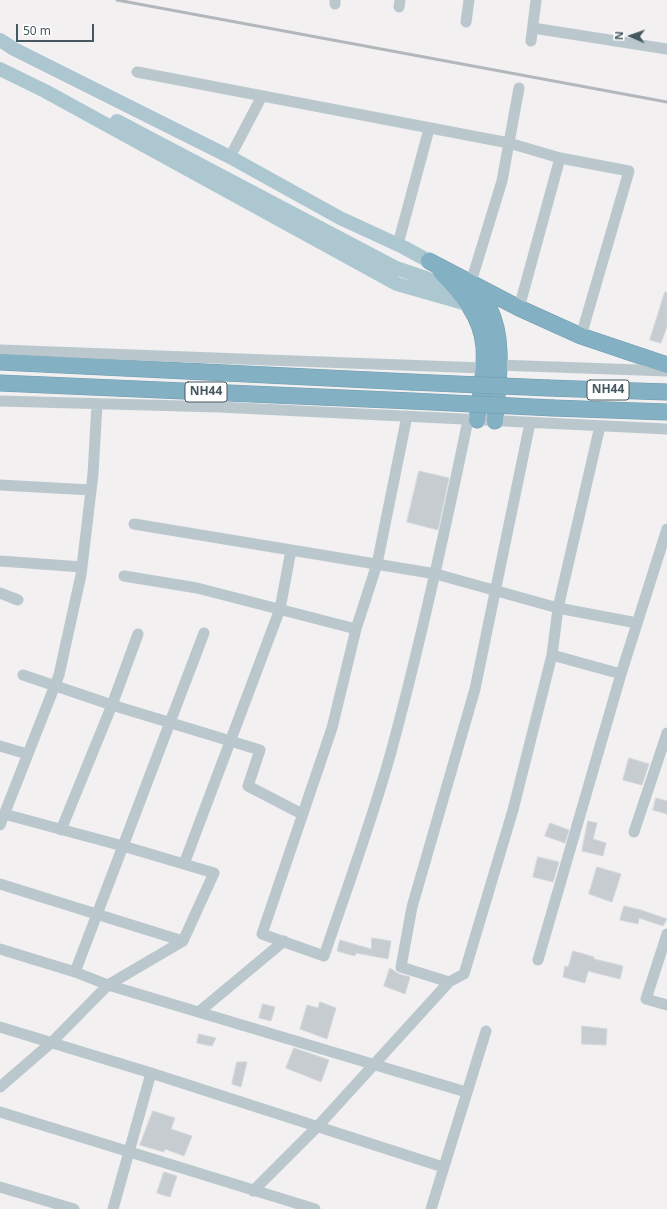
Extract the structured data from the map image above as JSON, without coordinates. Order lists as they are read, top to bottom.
{
  "streets": {
    "highway": ["NH44"]
  },
  "scale_bar": "50 m",
  "north": "left"
}
